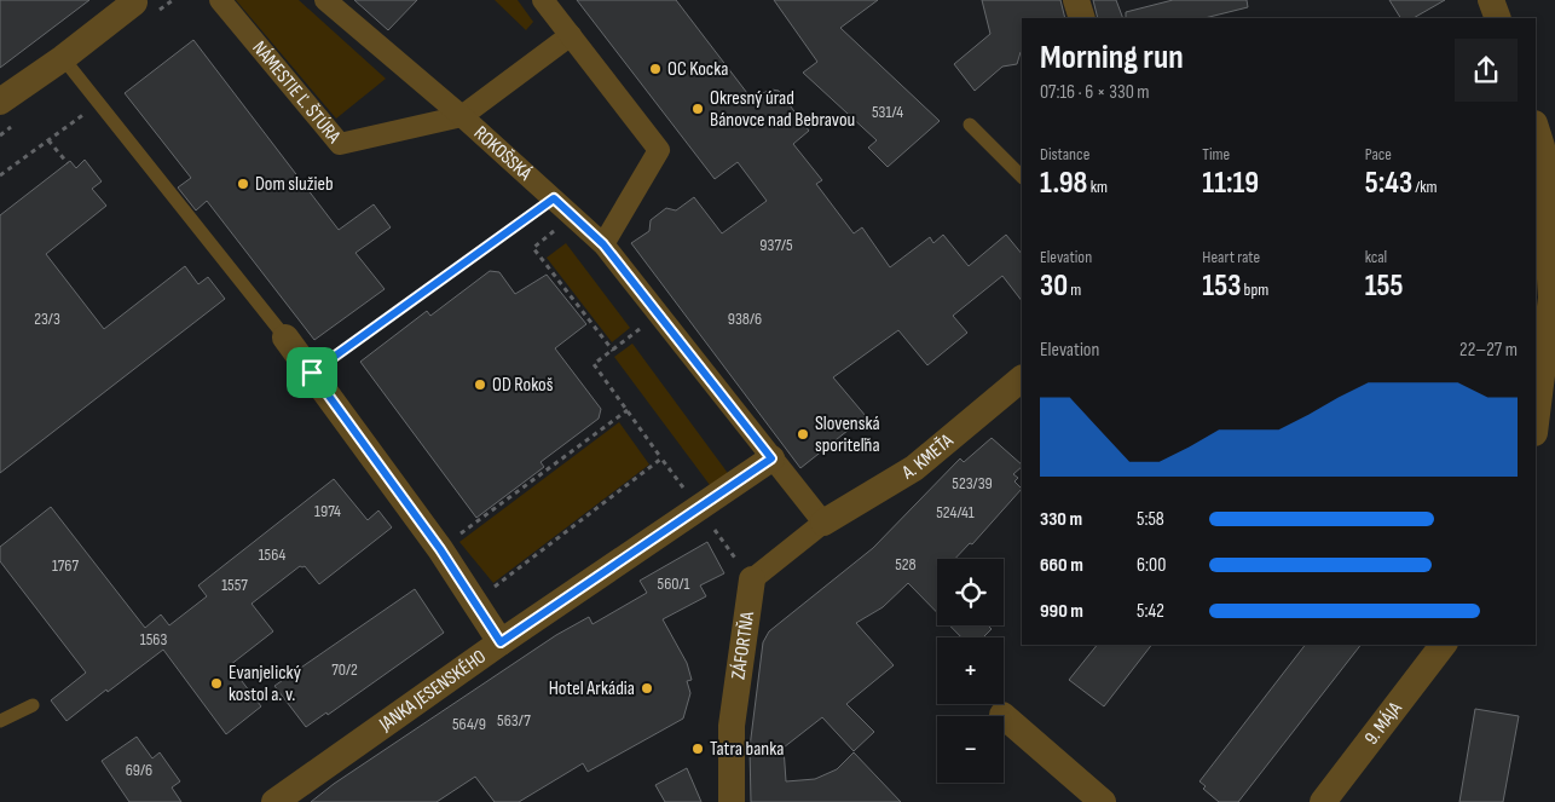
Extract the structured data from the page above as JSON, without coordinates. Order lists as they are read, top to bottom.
{
  "streets": {
    "street": [
      "NÁMESTIE Ľ. ŠTÚRA",
      "ROKOŠSKÁ",
      "A. KMEŤA",
      "ZÁFORTŇA",
      "JANKA JESENSKÉHO",
      "9. MÁJA"
    ]
  },
  "crossings": [
    ["NÁMESTIE Ľ. ŠTÚRA", "ROKOŠSKÁ"],
    ["ROKOŠSKÁ", "A. KMEŤA"],
    ["ROKOŠSKÁ", "JANKA JESENSKÉHO"]
  ],
  "places": [
    "OC Kocka",
    "Okresný úrad Bánovce nad Bebravou",
    "Dom služieb",
    "OD Rokoš",
    "Slovenská sporiteľňa",
    "Evanjelický kostol a. v.",
    "Hotel Arkádia",
    "Tatra banka"
  ],
  "house_numbers": [
    "531/4",
    "937/5",
    "23/3",
    "938/6",
    "523/39",
    "1974",
    "524/41",
    "1564",
    "528",
    "1767",
    "560/1",
    "1557",
    "1563",
    "70/2",
    "563/7",
    "564/9",
    "69/6"
  ],
  "page": {
    "heading": ["Morning run", "07:16 · 6 × 330 m"],
    "stats": [
      ["Distance", "1.98 km"],
      ["Time", "11:19"],
      ["Pace", "5:43 /km"],
      ["Elevation", "30 m"],
      ["Heart rate", "153 bpm"],
      ["kcal", "155"]
    ],
    "chart": ["Elevation", "22–27 m"],
    "list": [
      {
        "name": "330 m",
        "note": "5:58"
      },
      {
        "name": "660 m",
        "note": "6:00"
      },
      {
        "name": "990 m",
        "note": "5:42"
      }
    ],
    "map_buttons": ["+", "−"]
  }
}
